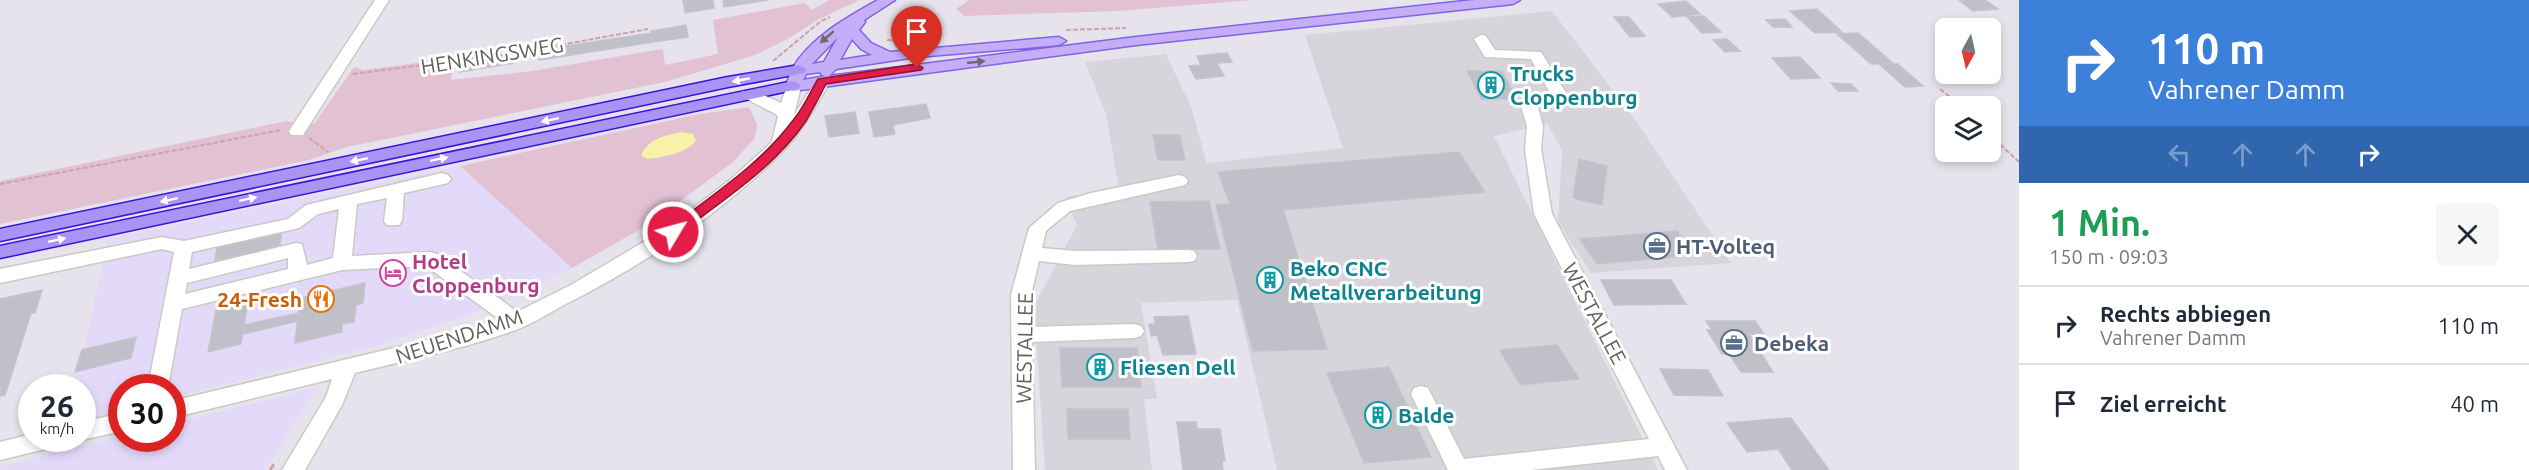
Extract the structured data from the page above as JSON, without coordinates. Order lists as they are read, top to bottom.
{
  "streets": {
    "street": ["WESTALLEE", "NEUENDAMM"],
    "path": ["HENKINGSWEG"]
  },
  "places": {
    "building": [
      "Trucks Cloppenburg",
      "Beko CNC Metallverarbeitung",
      "Fliesen Dell",
      "Balde"
    ],
    "office": ["HT-Volteq", "Debeka"],
    "hotel": ["Hotel Cloppenburg"],
    "restaurant": ["24-Fresh"]
  },
  "north": "bottom",
  "page": {
    "turn": ["110 m", "Vahrener Damm"],
    "heading": ["1 Min.", "150 m · 09:03"],
    "list": [
      {
        "name": "Rechts abbiegen",
        "note": "Vahrener Damm",
        "value": "110 m"
      },
      {
        "name": "Ziel erreicht",
        "value": "40 m"
      }
    ],
    "speed": "26 km/h",
    "limit": "30"
  }
}
